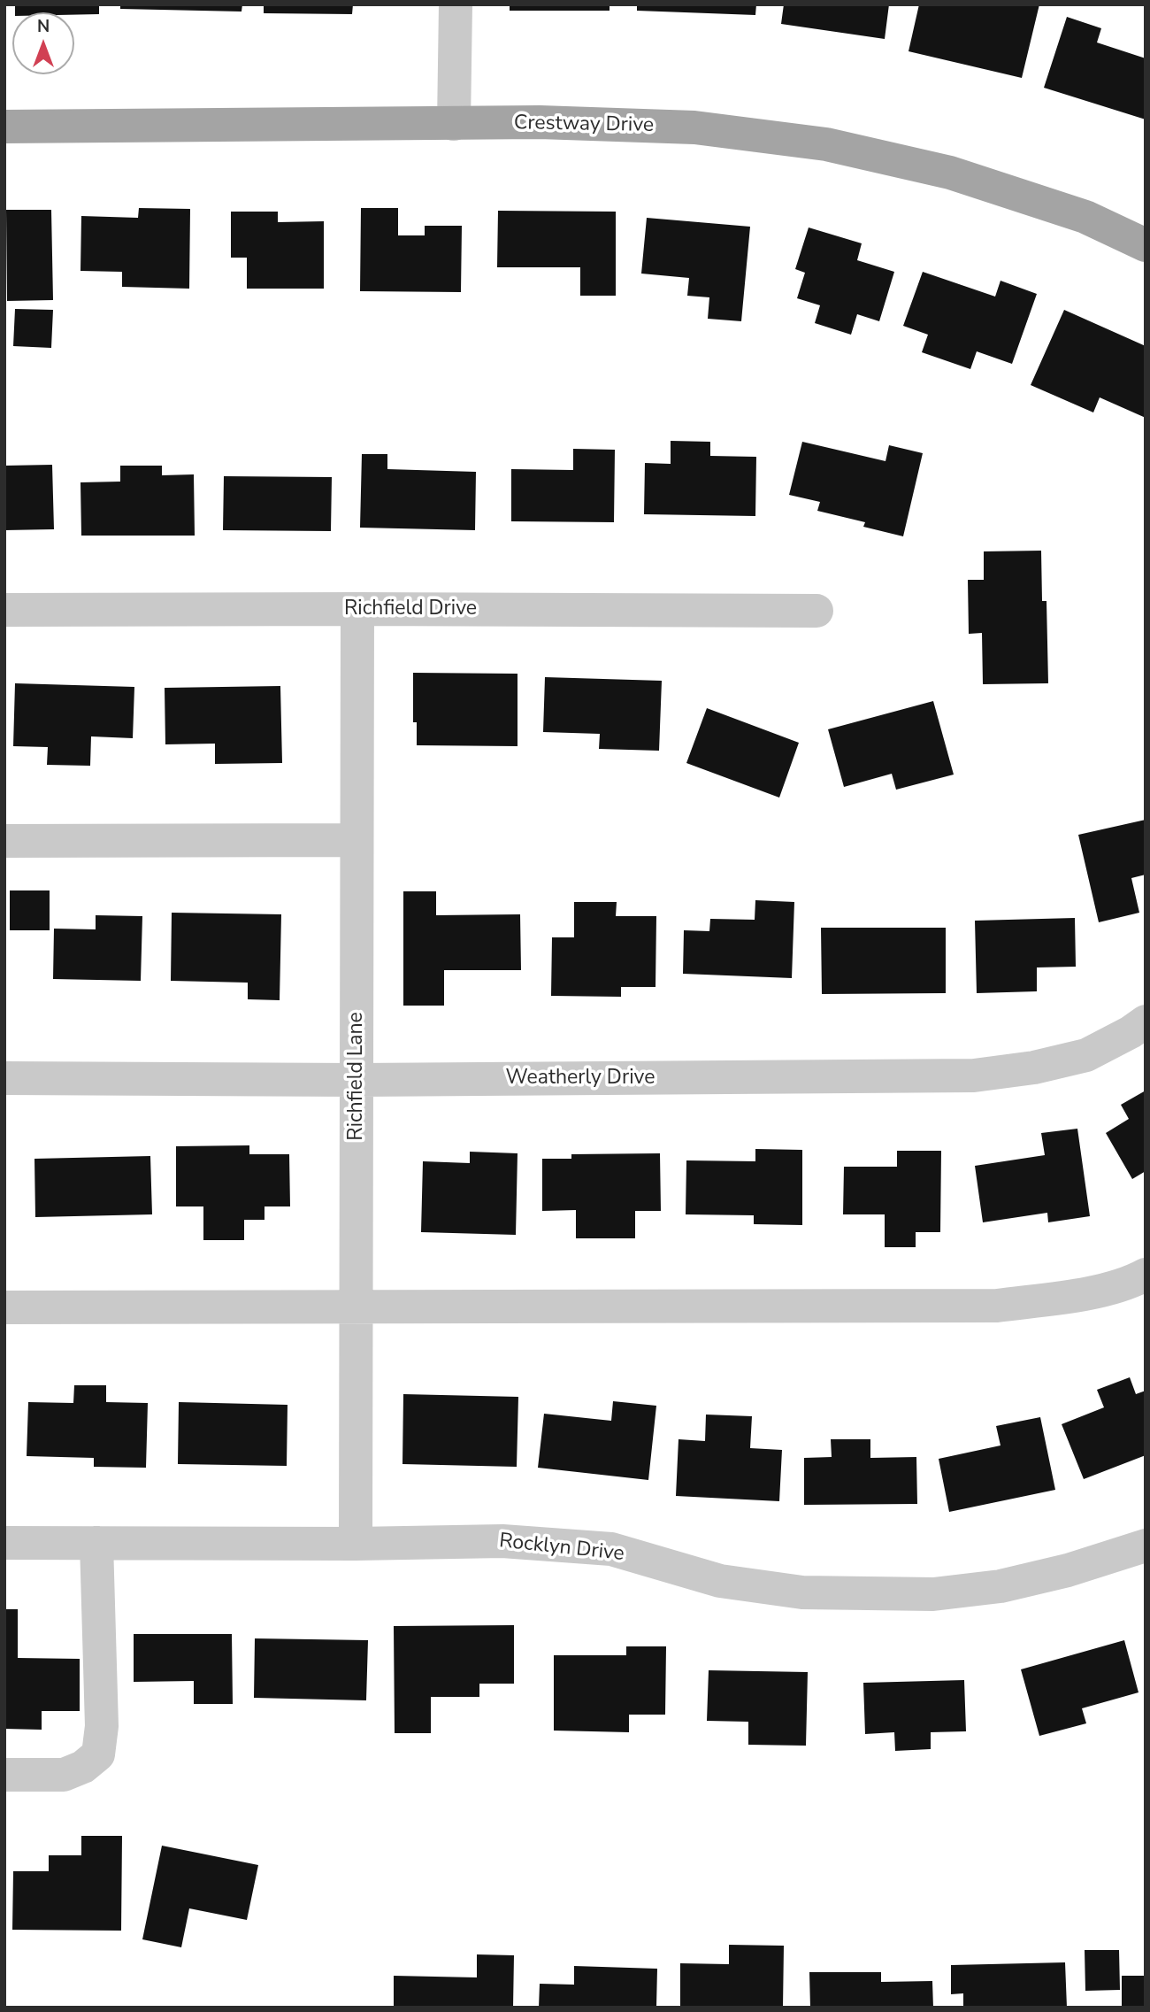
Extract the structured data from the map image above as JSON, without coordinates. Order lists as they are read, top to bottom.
{
  "streets": {
    "main road": ["Crestway Drive"],
    "street": [
      "Richfield Drive",
      "Richfield Lane",
      "Weatherly Drive",
      "Rocklyn Drive"
    ]
  },
  "crossings": [
    ["Richfield Drive", "Richfield Lane"],
    ["Richfield Lane", "Weatherly Drive"],
    ["Richfield Lane", "Rocklyn Drive"]
  ],
  "north": "top"
}
